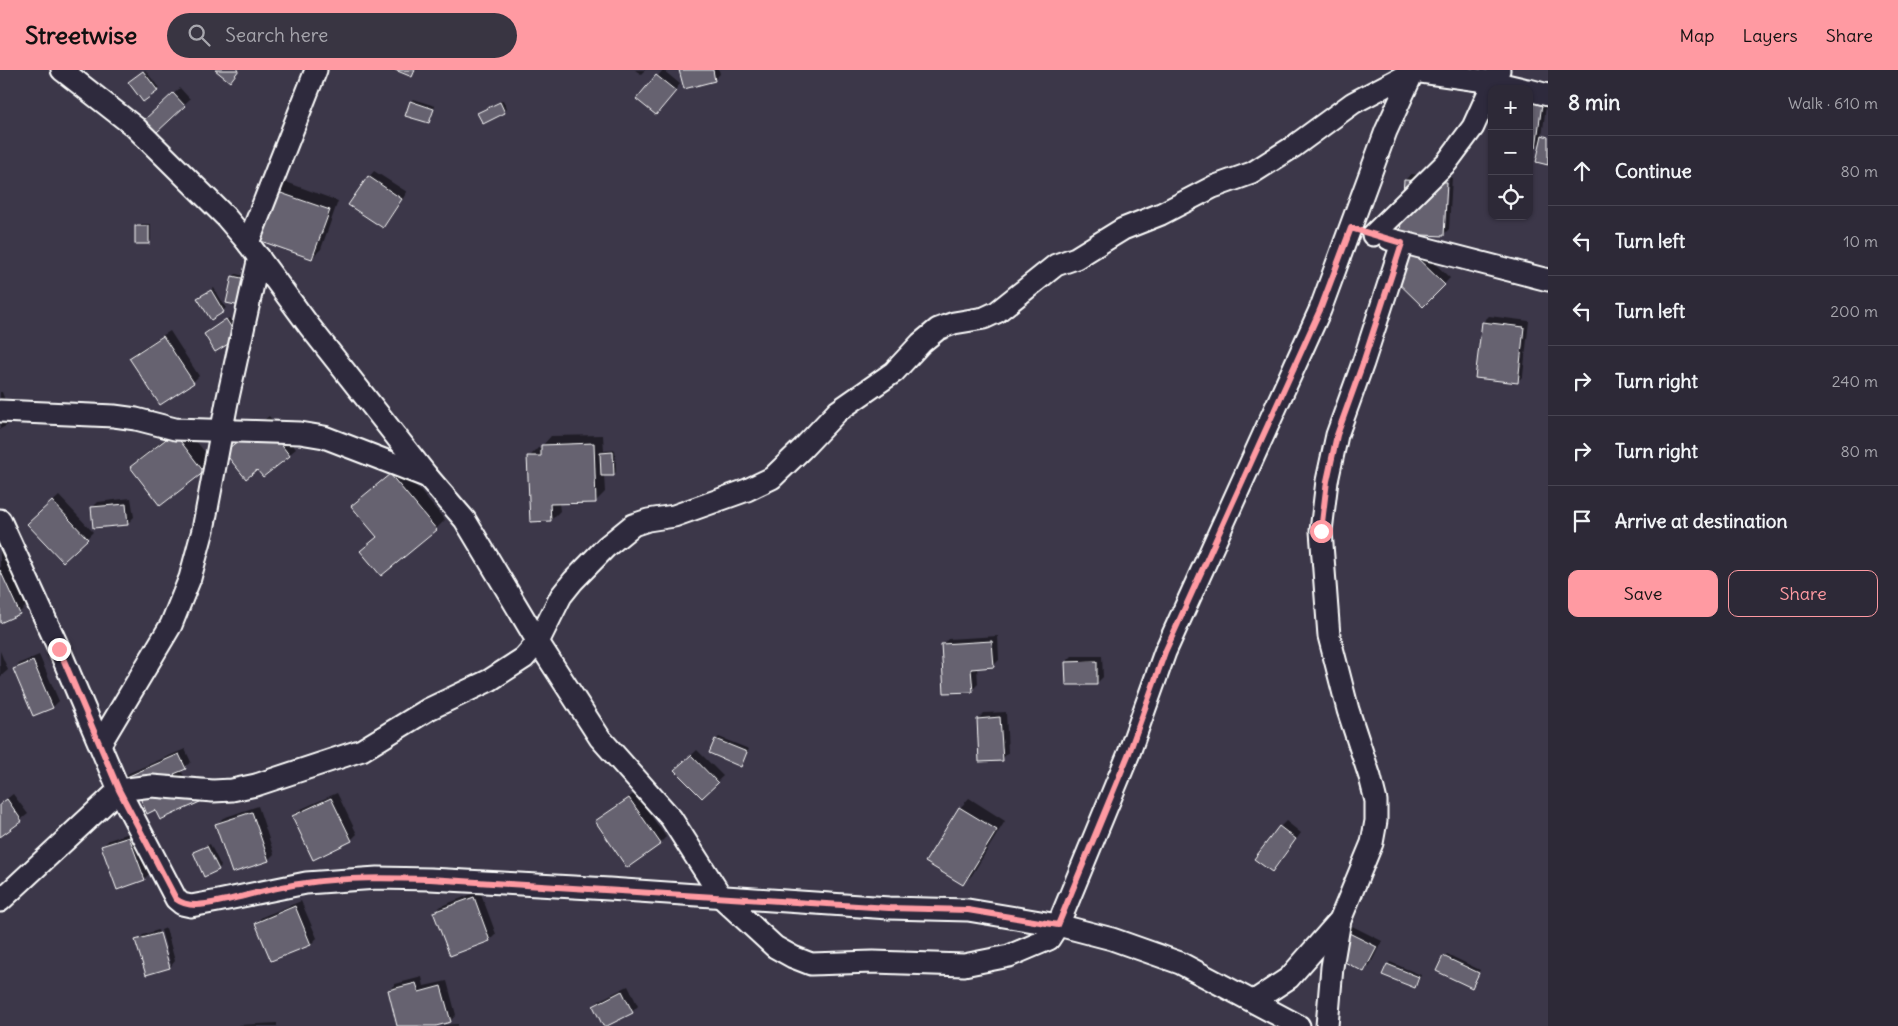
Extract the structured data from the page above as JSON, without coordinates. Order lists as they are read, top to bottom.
{
  "page": {
    "header": "Streetwise",
    "search": "Search here",
    "nav": ["Map", "Layers", "Share"],
    "heading": ["8 min", "Walk · 610 m"],
    "map_buttons": ["+", "−"],
    "list": [
      ["Continue", "80 m"],
      ["Turn left", "10 m"],
      ["Turn left", "200 m"],
      ["Turn right", "240 m"],
      ["Turn right", "80 m"],
      "Arrive at destination"
    ],
    "buttons": ["Save", "Share"]
  }
}
